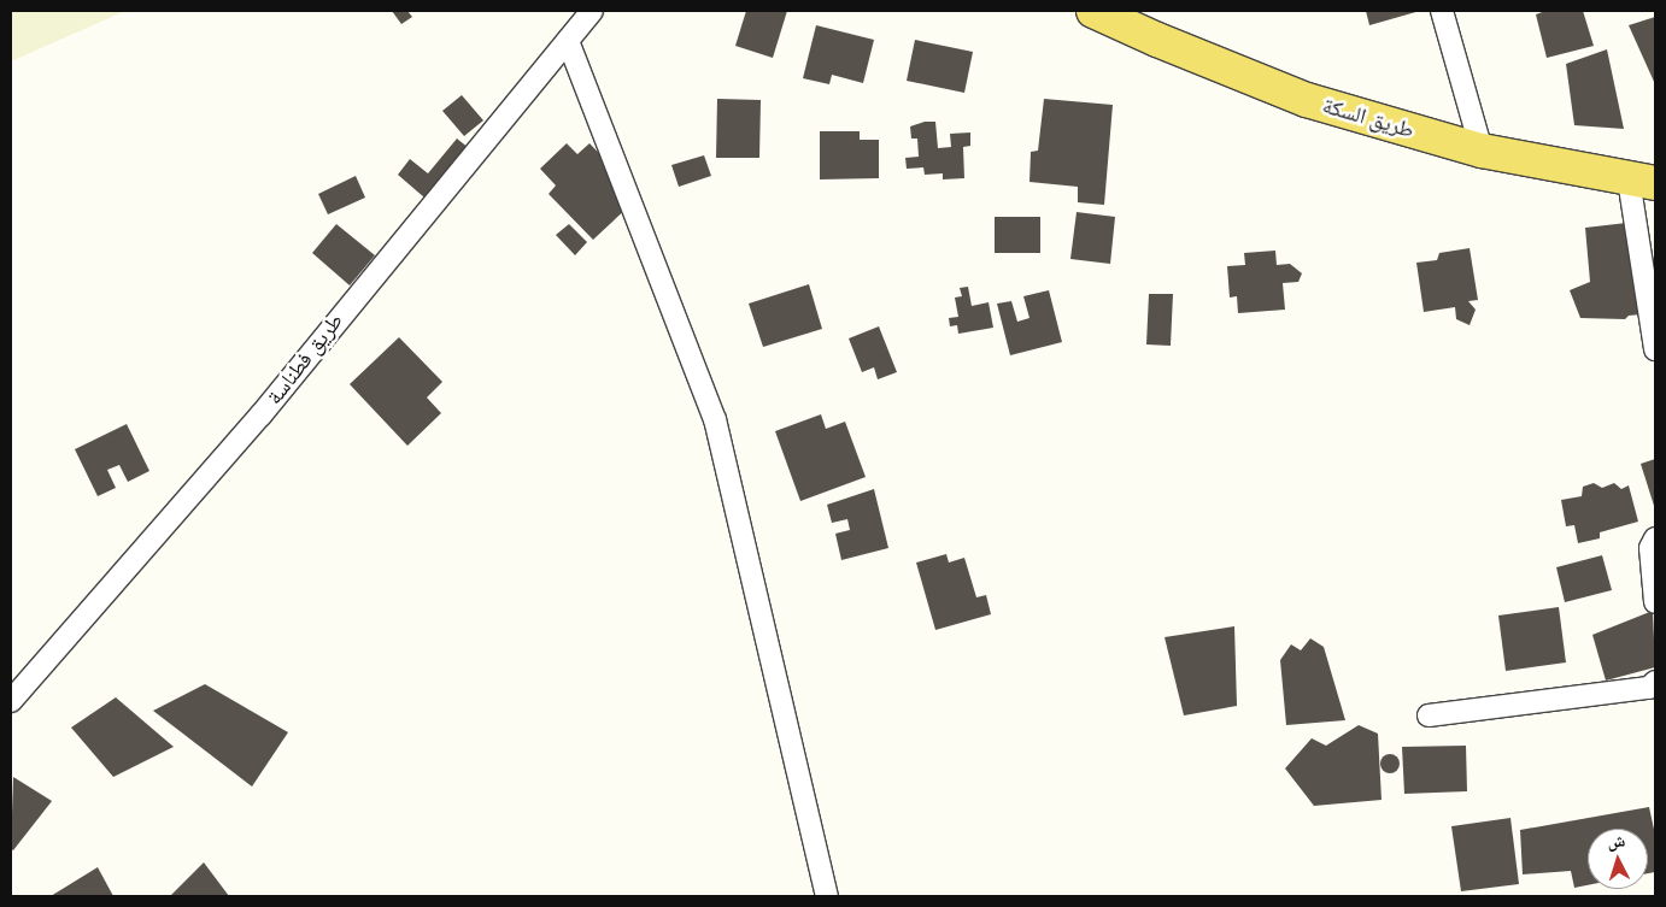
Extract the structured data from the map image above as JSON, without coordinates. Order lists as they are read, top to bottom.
{
  "streets": {
    "main road": ["طريق السكة"],
    "street": ["طريق فطناسة"]
  },
  "north": "top"
}
